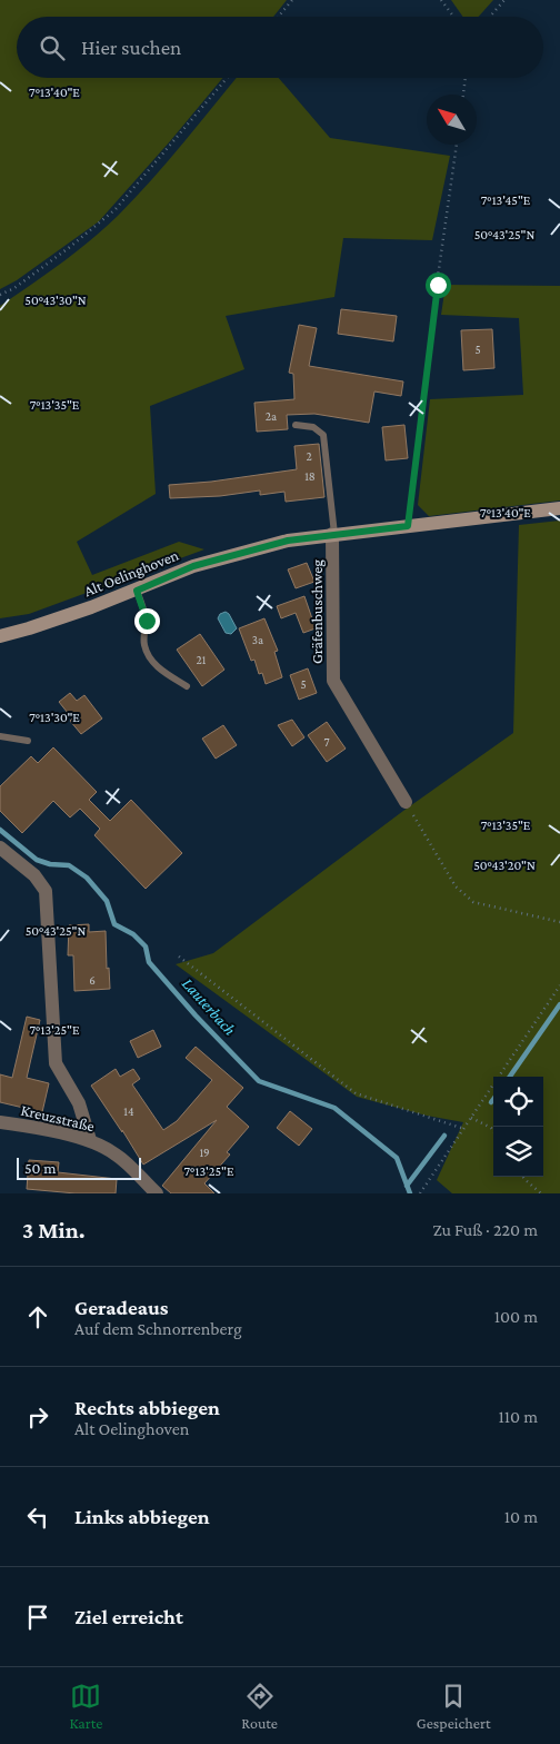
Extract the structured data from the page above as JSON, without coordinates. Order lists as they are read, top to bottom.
{
  "streets": {
    "main road": ["Alt Oelinghoven"],
    "street": ["Gräfenbuschweg", "Kreuzstraße"]
  },
  "crossings": [
    ["Alt Oelinghoven", "Gräfenbuschweg"]
  ],
  "water": ["Lauterbach"],
  "house_numbers": [
    "5",
    "2a",
    "2",
    "18",
    "3a",
    "21",
    "5",
    "7",
    "6",
    "14",
    "19"
  ],
  "scale_bar": "50 m",
  "north": "top left",
  "page": {
    "search": "Hier suchen",
    "scale": "50 m",
    "heading": ["3 Min.", "Zu Fuß · 220 m"],
    "list": [
      ["Geradeaus", "Auf dem Schnorrenberg", "100 m"],
      ["Rechts abbiegen", "Alt Oelinghoven", "110 m"],
      ["Links abbiegen", "10 m"],
      "Ziel erreicht"
    ],
    "nav": ["Karte", "Route", "Gespeichert"]
  },
  "coordinates": [
    "7°13'40\"E",
    "7°13'45\"E",
    "50°43'25\"N",
    "50°43'30\"N",
    "7°13'35\"E",
    "7°13'30\"E",
    "50°43'20\"N",
    "7°13'25\"E"
  ]
}
